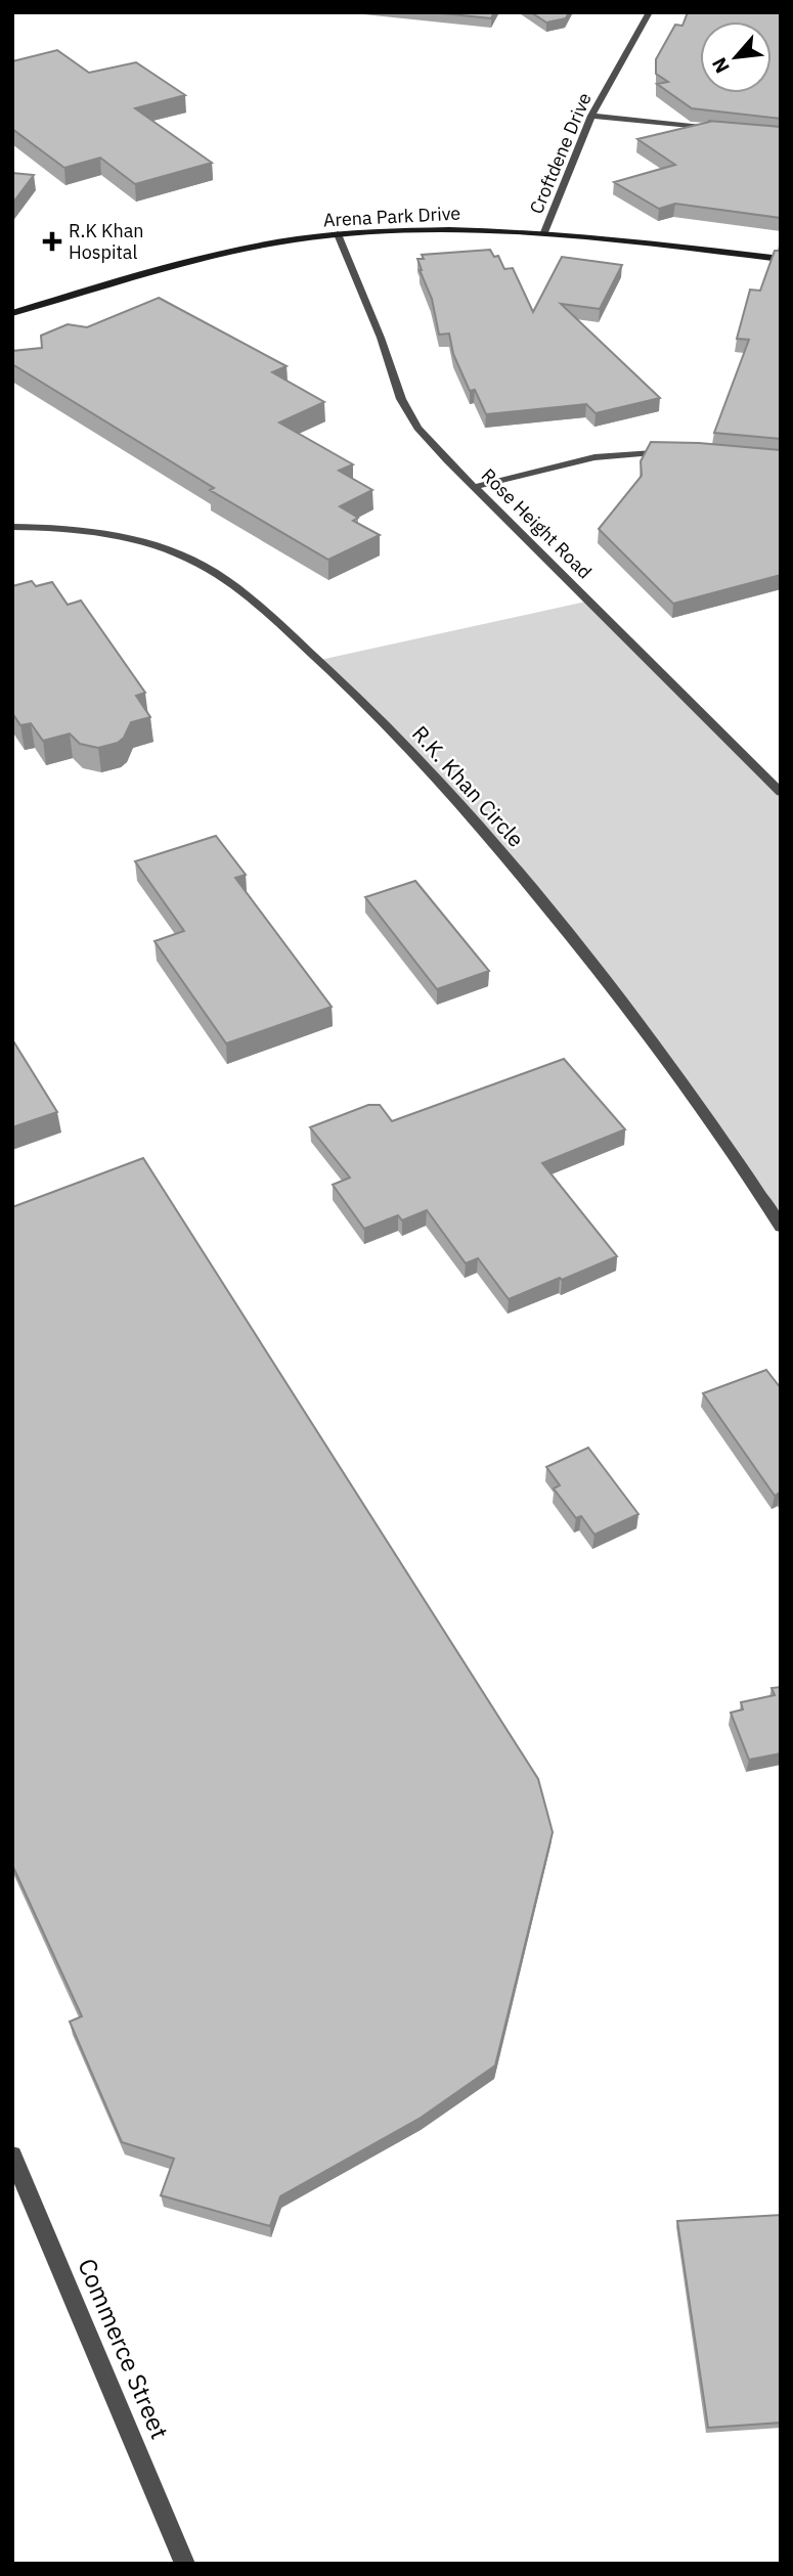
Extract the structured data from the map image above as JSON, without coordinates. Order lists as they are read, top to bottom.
{
  "streets": {
    "street": [
      "Croftdene Drive",
      "Arena Park Drive",
      "Rose Height Road",
      "R.K. Khan Circle",
      "Commerce Street"
    ]
  },
  "crossings": [
    ["Croftdene Drive", "Arena Park Drive"],
    ["Arena Park Drive", "Rose Height Road"]
  ],
  "places": {
    "health": ["R.K Khan Hospital"]
  },
  "north": "bottom left"
}
